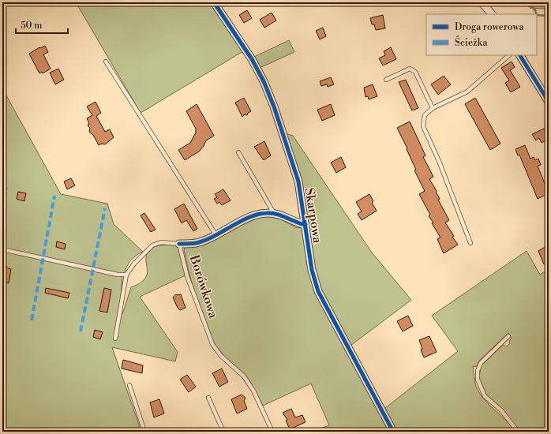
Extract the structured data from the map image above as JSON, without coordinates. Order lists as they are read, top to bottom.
{
  "streets": {
    "street": ["Skarpowa", "Borówkowa"]
  },
  "crossings": [
    ["Skarpowa", "Borówkowa"]
  ],
  "legend": ["Droga rowerowa", "Ścieżka"],
  "scale_bar": "50 m"
}
